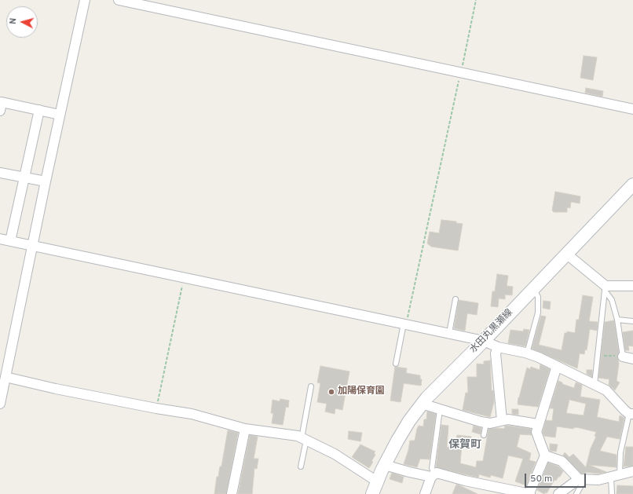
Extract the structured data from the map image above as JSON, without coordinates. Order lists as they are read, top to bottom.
{
  "streets": {
    "main road": ["水田丸黒瀬線"]
  },
  "districts": ["保賀町"],
  "places": ["加陽保育園"],
  "scale_bar": "50 m",
  "north": "left"
}
